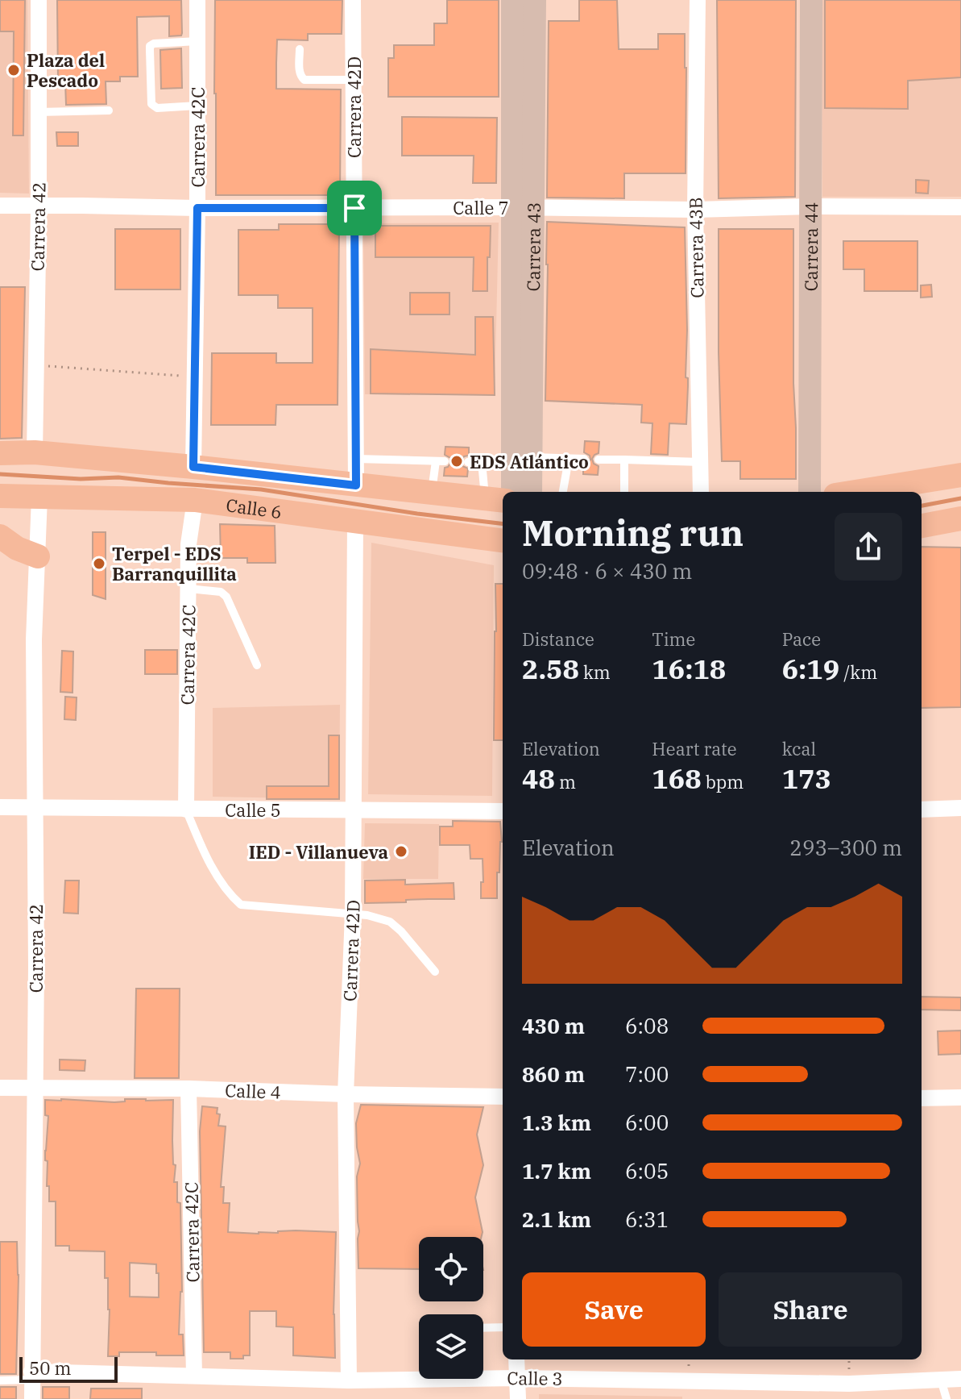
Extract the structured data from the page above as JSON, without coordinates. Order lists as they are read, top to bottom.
{
  "streets": {
    "main road": ["Calle 6"],
    "street": [
      "Carrera 42D",
      "Carrera 42C",
      "Calle 7",
      "Carrera 42",
      "Carrera 43",
      "Carrera 43B",
      "Carrera 44",
      "Calle 5",
      "Calle 4",
      "Calle 3"
    ]
  },
  "crossings": [
    ["Carrera 42D", "Calle 7"],
    ["Carrera 42D", "Calle 6"],
    ["Carrera 42D", "Calle 5"],
    ["Carrera 42D", "Calle 4"],
    ["Carrera 42D", "Calle 3"],
    ["Carrera 42C", "Calle 7"],
    ["Carrera 42C", "Calle 6"],
    ["Carrera 42C", "Calle 5"],
    ["Carrera 42C", "Calle 4"],
    ["Carrera 42C", "Calle 3"],
    ["Calle 7", "Carrera 42"],
    ["Calle 7", "Carrera 43"],
    ["Calle 7", "Carrera 43B"],
    ["Calle 7", "Carrera 44"],
    ["Carrera 42", "Calle 6"],
    ["Carrera 42", "Calle 5"],
    ["Carrera 42", "Calle 4"],
    ["Carrera 42", "Calle 3"]
  ],
  "places": [
    "Plaza del Pescado",
    "EDS Atlántico",
    "Terpel - EDS Barranquillita",
    "IED - Villanueva"
  ],
  "scale_bar": "50 m",
  "page": {
    "heading": ["Morning run", "09:48 · 6 × 430 m"],
    "stats": [
      ["Distance", "2.58 km"],
      ["Time", "16:18"],
      ["Pace", "6:19 /km"],
      ["Elevation", "48 m"],
      ["Heart rate", "168 bpm"],
      ["kcal", "173"]
    ],
    "chart": ["Elevation", "293–300 m"],
    "list": [
      {
        "name": "430 m",
        "note": "6:08"
      },
      {
        "name": "860 m",
        "note": "7:00"
      },
      {
        "name": "1.3 km",
        "note": "6:00"
      },
      {
        "name": "1.7 km",
        "note": "6:05"
      },
      {
        "name": "2.1 km",
        "note": "6:31"
      }
    ],
    "buttons": ["Save", "Share"],
    "scale": "50 m"
  }
}
